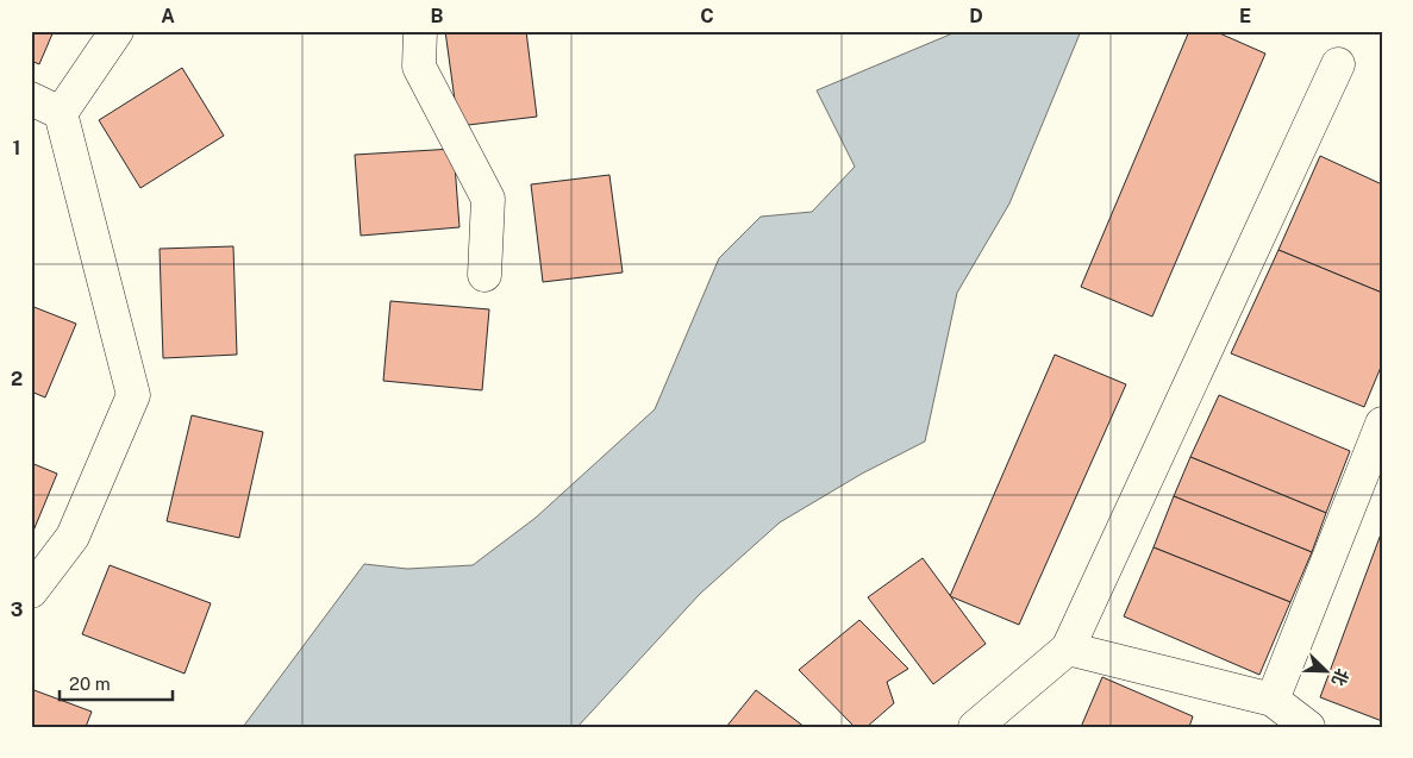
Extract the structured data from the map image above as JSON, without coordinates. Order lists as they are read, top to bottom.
{
  "scale_bar": "20 m",
  "north": "bottom right",
  "grid": {
    "columns": [
      "A",
      "B",
      "C",
      "D",
      "E"
    ],
    "rows": ["1", "2", "3"]
  }
}
